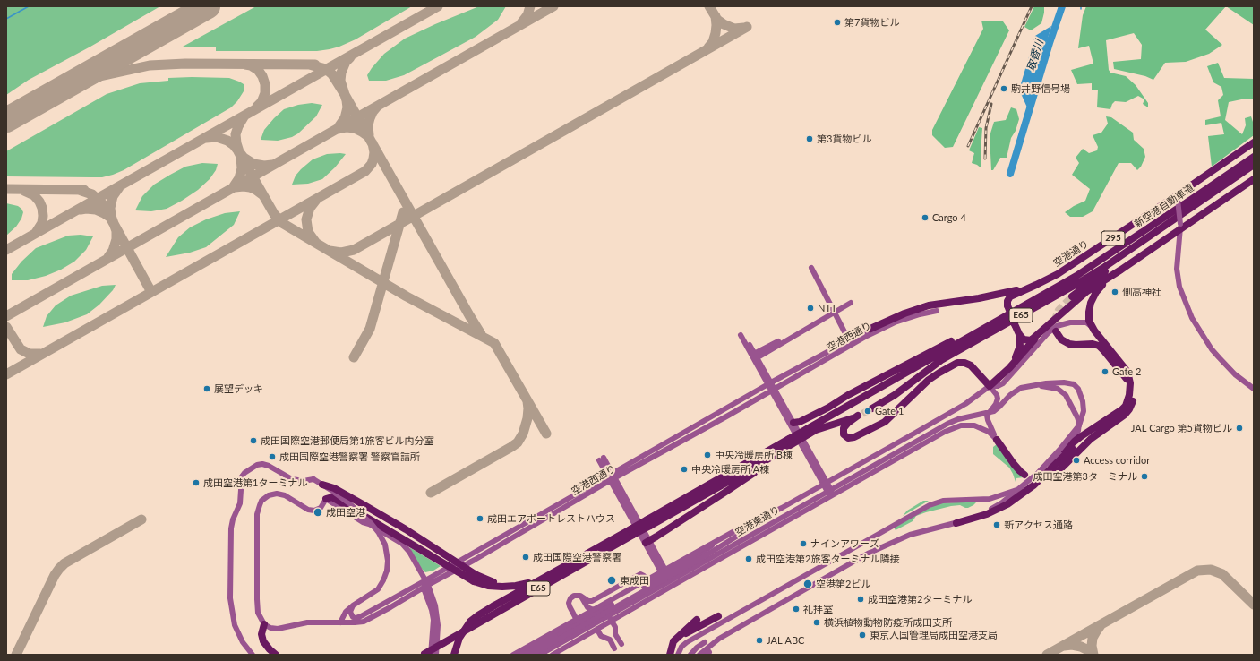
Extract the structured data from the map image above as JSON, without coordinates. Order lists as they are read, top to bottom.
{
  "streets": {
    "highway": [
      "新空港自動車道",
      "295",
      "空港通り",
      "E65"
    ],
    "street": ["空港西通り", "空港東通り"]
  },
  "crossings": [
    ["新空港自動車道", "E65"],
    ["295", "空港通り"],
    ["295", "E65"],
    ["295", "空港西通り"]
  ],
  "water": ["取香川"],
  "places": [
    "第7貨物ビル",
    "駒井野信号場",
    "第3貨物ビル",
    "Cargo 4",
    "側高神社",
    "NTT",
    "Gate 2",
    "展望デッキ",
    "Gate 1",
    "JAL Cargo 第5貨物ビル",
    "成田国際空港郵便局第1旅客ビル内分室",
    "中央冷暖房所 B棟",
    "成田国際空港警察署 警察官詰所",
    "Access corridor",
    "中央冷暖房所 A棟",
    "成田空港第3ターミナル",
    "成田空港第1ターミナル",
    "成田空港",
    "成田エアポートレストハウス",
    "新アクセス通路",
    "ナインアワーズ",
    "成田国際空港警察署",
    "成田空港第2旅客ターミナル隣接",
    "東成田",
    "空港第2ビル",
    "成田空港第2ターミナル",
    "礼拝室",
    "横浜植物動物防疫所成田支所",
    "東京入国管理局成田空港支局",
    "JAL ABC"
  ]
}
